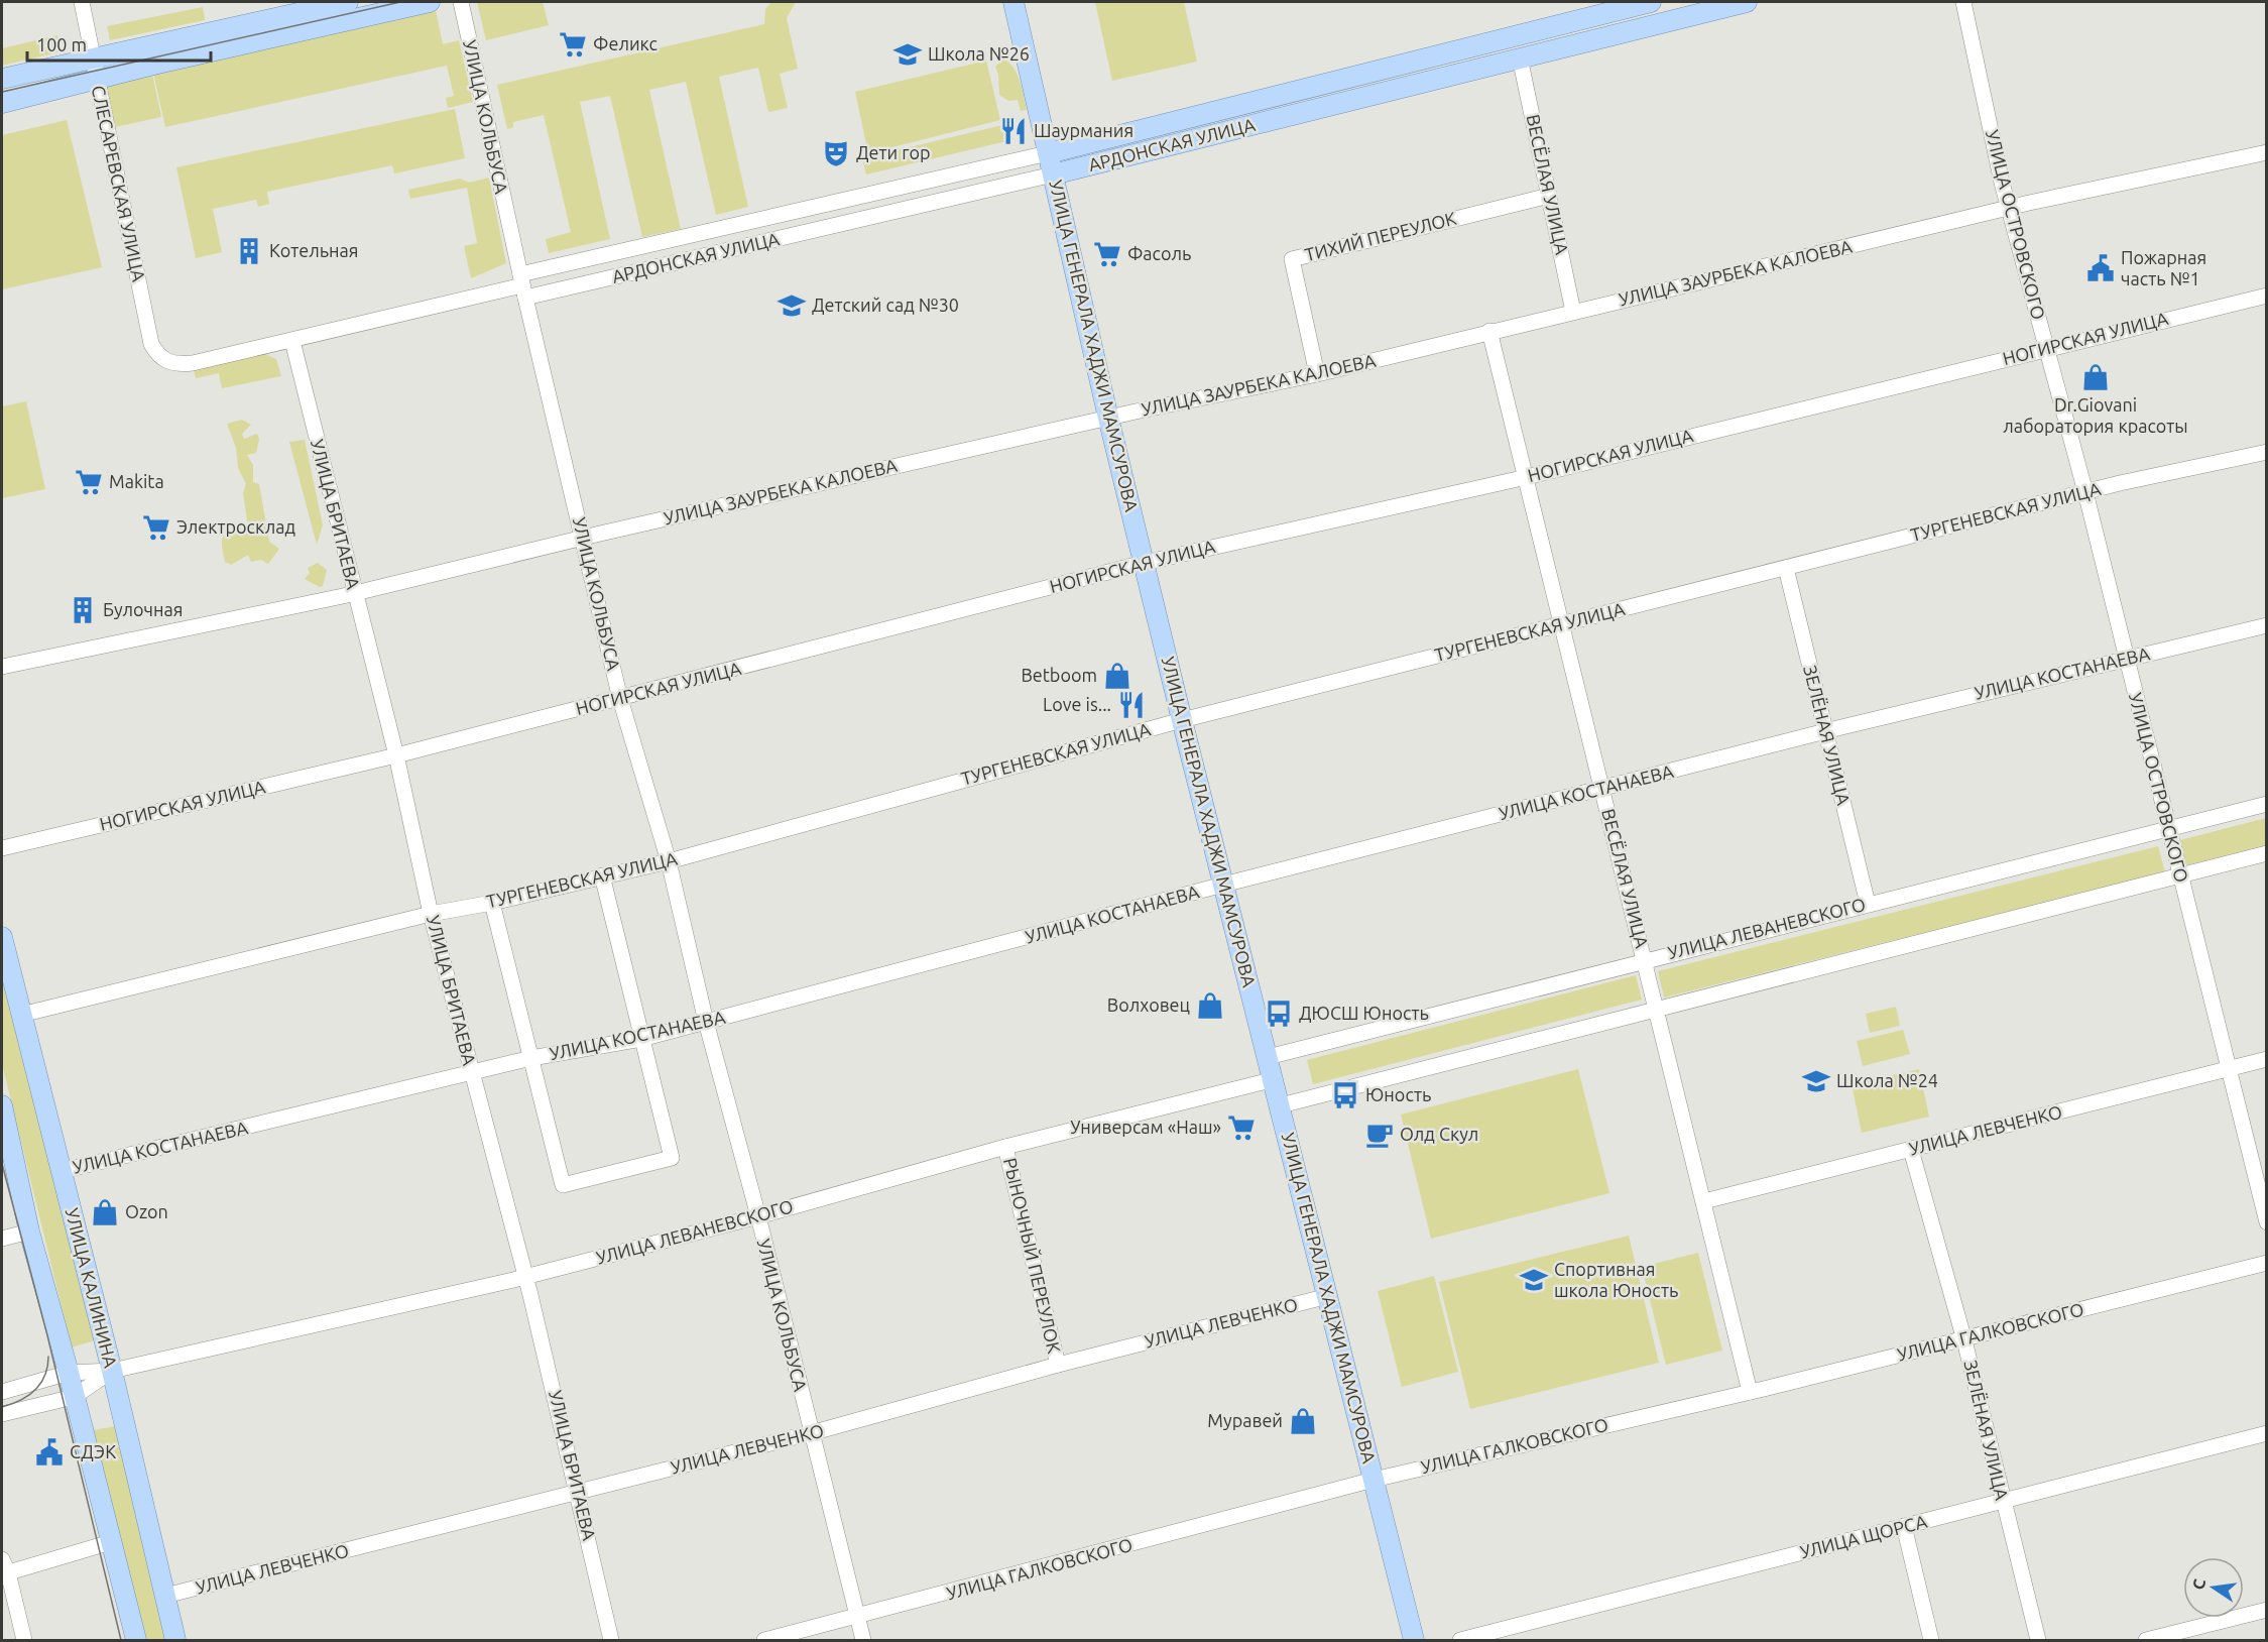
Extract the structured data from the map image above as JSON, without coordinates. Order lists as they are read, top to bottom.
{
  "streets": {
    "main road": ["АРДОНСКАЯ УЛИЦА", "УЛИЦА ГЕНЕРАЛА ХАДЖИ МАМСУРОВА", "УЛИЦА КАЛИНИНА"],
    "street": [
      "УЛИЦА КОЛЬБУСА",
      "СЛЕСАРЕВСКАЯ УЛИЦА",
      "ВЕСЁЛАЯ УЛИЦА",
      "УЛИЦА ОСТРОВСКОГО",
      "ТИХИЙ ПЕРЕУЛОК",
      "УЛИЦА ЗАУРБЕКА КАЛОЕВА",
      "НОГИРСКАЯ УЛИЦА",
      "ТУРГЕНЕВСКАЯ УЛИЦА",
      "УЛИЦА БРИТАЕВА",
      "УЛИЦА КОСТАНАЕВА",
      "ЗЕЛЁНАЯ УЛИЦА",
      "УЛИЦА ЛЕВАНЕВСКОГО",
      "УЛИЦА ЛЕВЧЕНКО",
      "РЫНОЧНЫЙ ПЕРЕУЛОК",
      "УЛИЦА ГАЛКОВСКОГО",
      "УЛИЦА ЩОРСА"
    ]
  },
  "crossings": [
    ["УЛИЦА КОЛЬБУСА", "АРДОНСКАЯ УЛИЦА"],
    ["УЛИЦА КОЛЬБУСА", "УЛИЦА ЗАУРБЕКА КАЛОЕВА"],
    ["УЛИЦА КОЛЬБУСА", "НОГИРСКАЯ УЛИЦА"],
    ["УЛИЦА КОЛЬБУСА", "ТУРГЕНЕВСКАЯ УЛИЦА"],
    ["УЛИЦА КОЛЬБУСА", "УЛИЦА КОСТАНАЕВА"],
    ["УЛИЦА КОЛЬБУСА", "УЛИЦА ЛЕВАНЕВСКОГО"],
    ["УЛИЦА КОЛЬБУСА", "УЛИЦА ЛЕВЧЕНКО"],
    ["УЛИЦА КОЛЬБУСА", "УЛИЦА ГАЛКОВСКОГО"],
    ["АРДОНСКАЯ УЛИЦА", "СЛЕСАРЕВСКАЯ УЛИЦА"],
    ["АРДОНСКАЯ УЛИЦА", "ВЕСЁЛАЯ УЛИЦА"],
    ["АРДОНСКАЯ УЛИЦА", "УЛИЦА ГЕНЕРАЛА ХАДЖИ МАМСУРОВА"],
    ["АРДОНСКАЯ УЛИЦА", "УЛИЦА БРИТАЕВА"],
    ["ВЕСЁЛАЯ УЛИЦА", "ТИХИЙ ПЕРЕУЛОК"],
    ["ВЕСЁЛАЯ УЛИЦА", "УЛИЦА ЗАУРБЕКА КАЛОЕВА"],
    ["ВЕСЁЛАЯ УЛИЦА", "НОГИРСКАЯ УЛИЦА"],
    ["ВЕСЁЛАЯ УЛИЦА", "ТУРГЕНЕВСКАЯ УЛИЦА"],
    ["ВЕСЁЛАЯ УЛИЦА", "УЛИЦА КОСТАНАЕВА"],
    ["ВЕСЁЛАЯ УЛИЦА", "УЛИЦА ЛЕВАНЕВСКОГО"],
    ["ВЕСЁЛАЯ УЛИЦА", "УЛИЦА ЛЕВЧЕНКО"],
    ["ВЕСЁЛАЯ УЛИЦА", "УЛИЦА ГАЛКОВСКОГО"],
    ["УЛИЦА ОСТРОВСКОГО", "УЛИЦА ЗАУРБЕКА КАЛОЕВА"],
    ["УЛИЦА ОСТРОВСКОГО", "НОГИРСКАЯ УЛИЦА"],
    ["УЛИЦА ОСТРОВСКОГО", "ТУРГЕНЕВСКАЯ УЛИЦА"],
    ["УЛИЦА ОСТРОВСКОГО", "УЛИЦА КОСТАНАЕВА"],
    ["УЛИЦА ОСТРОВСКОГО", "УЛИЦА ЛЕВАНЕВСКОГО"],
    ["УЛИЦА ОСТРОВСКОГО", "УЛИЦА ЛЕВЧЕНКО"],
    ["ТИХИЙ ПЕРЕУЛОК", "УЛИЦА ЗАУРБЕКА КАЛОЕВА"],
    ["УЛИЦА ЗАУРБЕКА КАЛОЕВА", "УЛИЦА ГЕНЕРАЛА ХАДЖИ МАМСУРОВА"],
    ["УЛИЦА ЗАУРБЕКА КАЛОЕВА", "УЛИЦА БРИТАЕВА"],
    ["НОГИРСКАЯ УЛИЦА", "УЛИЦА ГЕНЕРАЛА ХАДЖИ МАМСУРОВА"],
    ["НОГИРСКАЯ УЛИЦА", "УЛИЦА БРИТАЕВА"],
    ["УЛИЦА ГЕНЕРАЛА ХАДЖИ МАМСУРОВА", "ТУРГЕНЕВСКАЯ УЛИЦА"],
    ["УЛИЦА ГЕНЕРАЛА ХАДЖИ МАМСУРОВА", "УЛИЦА КОСТАНАЕВА"],
    ["УЛИЦА ГЕНЕРАЛА ХАДЖИ МАМСУРОВА", "УЛИЦА ЛЕВАНЕВСКОГО"],
    ["УЛИЦА ГЕНЕРАЛА ХАДЖИ МАМСУРОВА", "УЛИЦА ЛЕВЧЕНКО"],
    ["УЛИЦА ГЕНЕРАЛА ХАДЖИ МАМСУРОВА", "УЛИЦА ГАЛКОВСКОГО"],
    ["ТУРГЕНЕВСКАЯ УЛИЦА", "УЛИЦА БРИТАЕВА"],
    ["ТУРГЕНЕВСКАЯ УЛИЦА", "ЗЕЛЁНАЯ УЛИЦА"],
    ["ТУРГЕНЕВСКАЯ УЛИЦА", "УЛИЦА КАЛИНИНА"],
    ["УЛИЦА БРИТАЕВА", "УЛИЦА КОСТАНАЕВА"],
    ["УЛИЦА БРИТАЕВА", "УЛИЦА ЛЕВАНЕВСКОГО"],
    ["УЛИЦА БРИТАЕВА", "УЛИЦА ЛЕВЧЕНКО"],
    ["УЛИЦА КОСТАНАЕВА", "ЗЕЛЁНАЯ УЛИЦА"],
    ["УЛИЦА КОСТАНАЕВА", "УЛИЦА КАЛИНИНА"],
    ["ЗЕЛЁНАЯ УЛИЦА", "УЛИЦА ЛЕВАНЕВСКОГО"],
    ["ЗЕЛЁНАЯ УЛИЦА", "УЛИЦА ЛЕВЧЕНКО"],
    ["ЗЕЛЁНАЯ УЛИЦА", "УЛИЦА ГАЛКОВСКОГО"],
    ["ЗЕЛЁНАЯ УЛИЦА", "УЛИЦА ЩОРСА"],
    ["УЛИЦА ЛЕВАНЕВСКОГО", "РЫНОЧНЫЙ ПЕРЕУЛОК"],
    ["УЛИЦА ЛЕВАНЕВСКОГО", "УЛИЦА КАЛИНИНА"],
    ["УЛИЦА ЛЕВЧЕНКО", "РЫНОЧНЫЙ ПЕРЕУЛОК"],
    ["УЛИЦА ЛЕВЧЕНКО", "УЛИЦА КАЛИНИНА"]
  ],
  "places": {
    "supermarket": [
      "Феликс",
      "Фасоль",
      "Makita",
      "Электросклад",
      "Универсам «Наш»"
    ],
    "school or university": [
      "Школа №26",
      "Детский сад №30",
      "Школа №24",
      "Спортивная школа Юность"
    ],
    "restaurant": ["Шаурмания", "Love is..."],
    "theatre": ["Дети гор"],
    "building": ["Котельная", "Булочная"],
    "public building": ["Пожарная часть №1", "СДЭК"],
    "shop": [
      "Dr.Giovani лаборатория красоты",
      "Betboom",
      "Волховец",
      "Ozon",
      "Муравей"
    ],
    "bus stop": ["ДЮСШ Юность", "Юность"],
    "cafe": ["Олд Скул"]
  },
  "scale_bar": "100 m",
  "north": "left"
}
